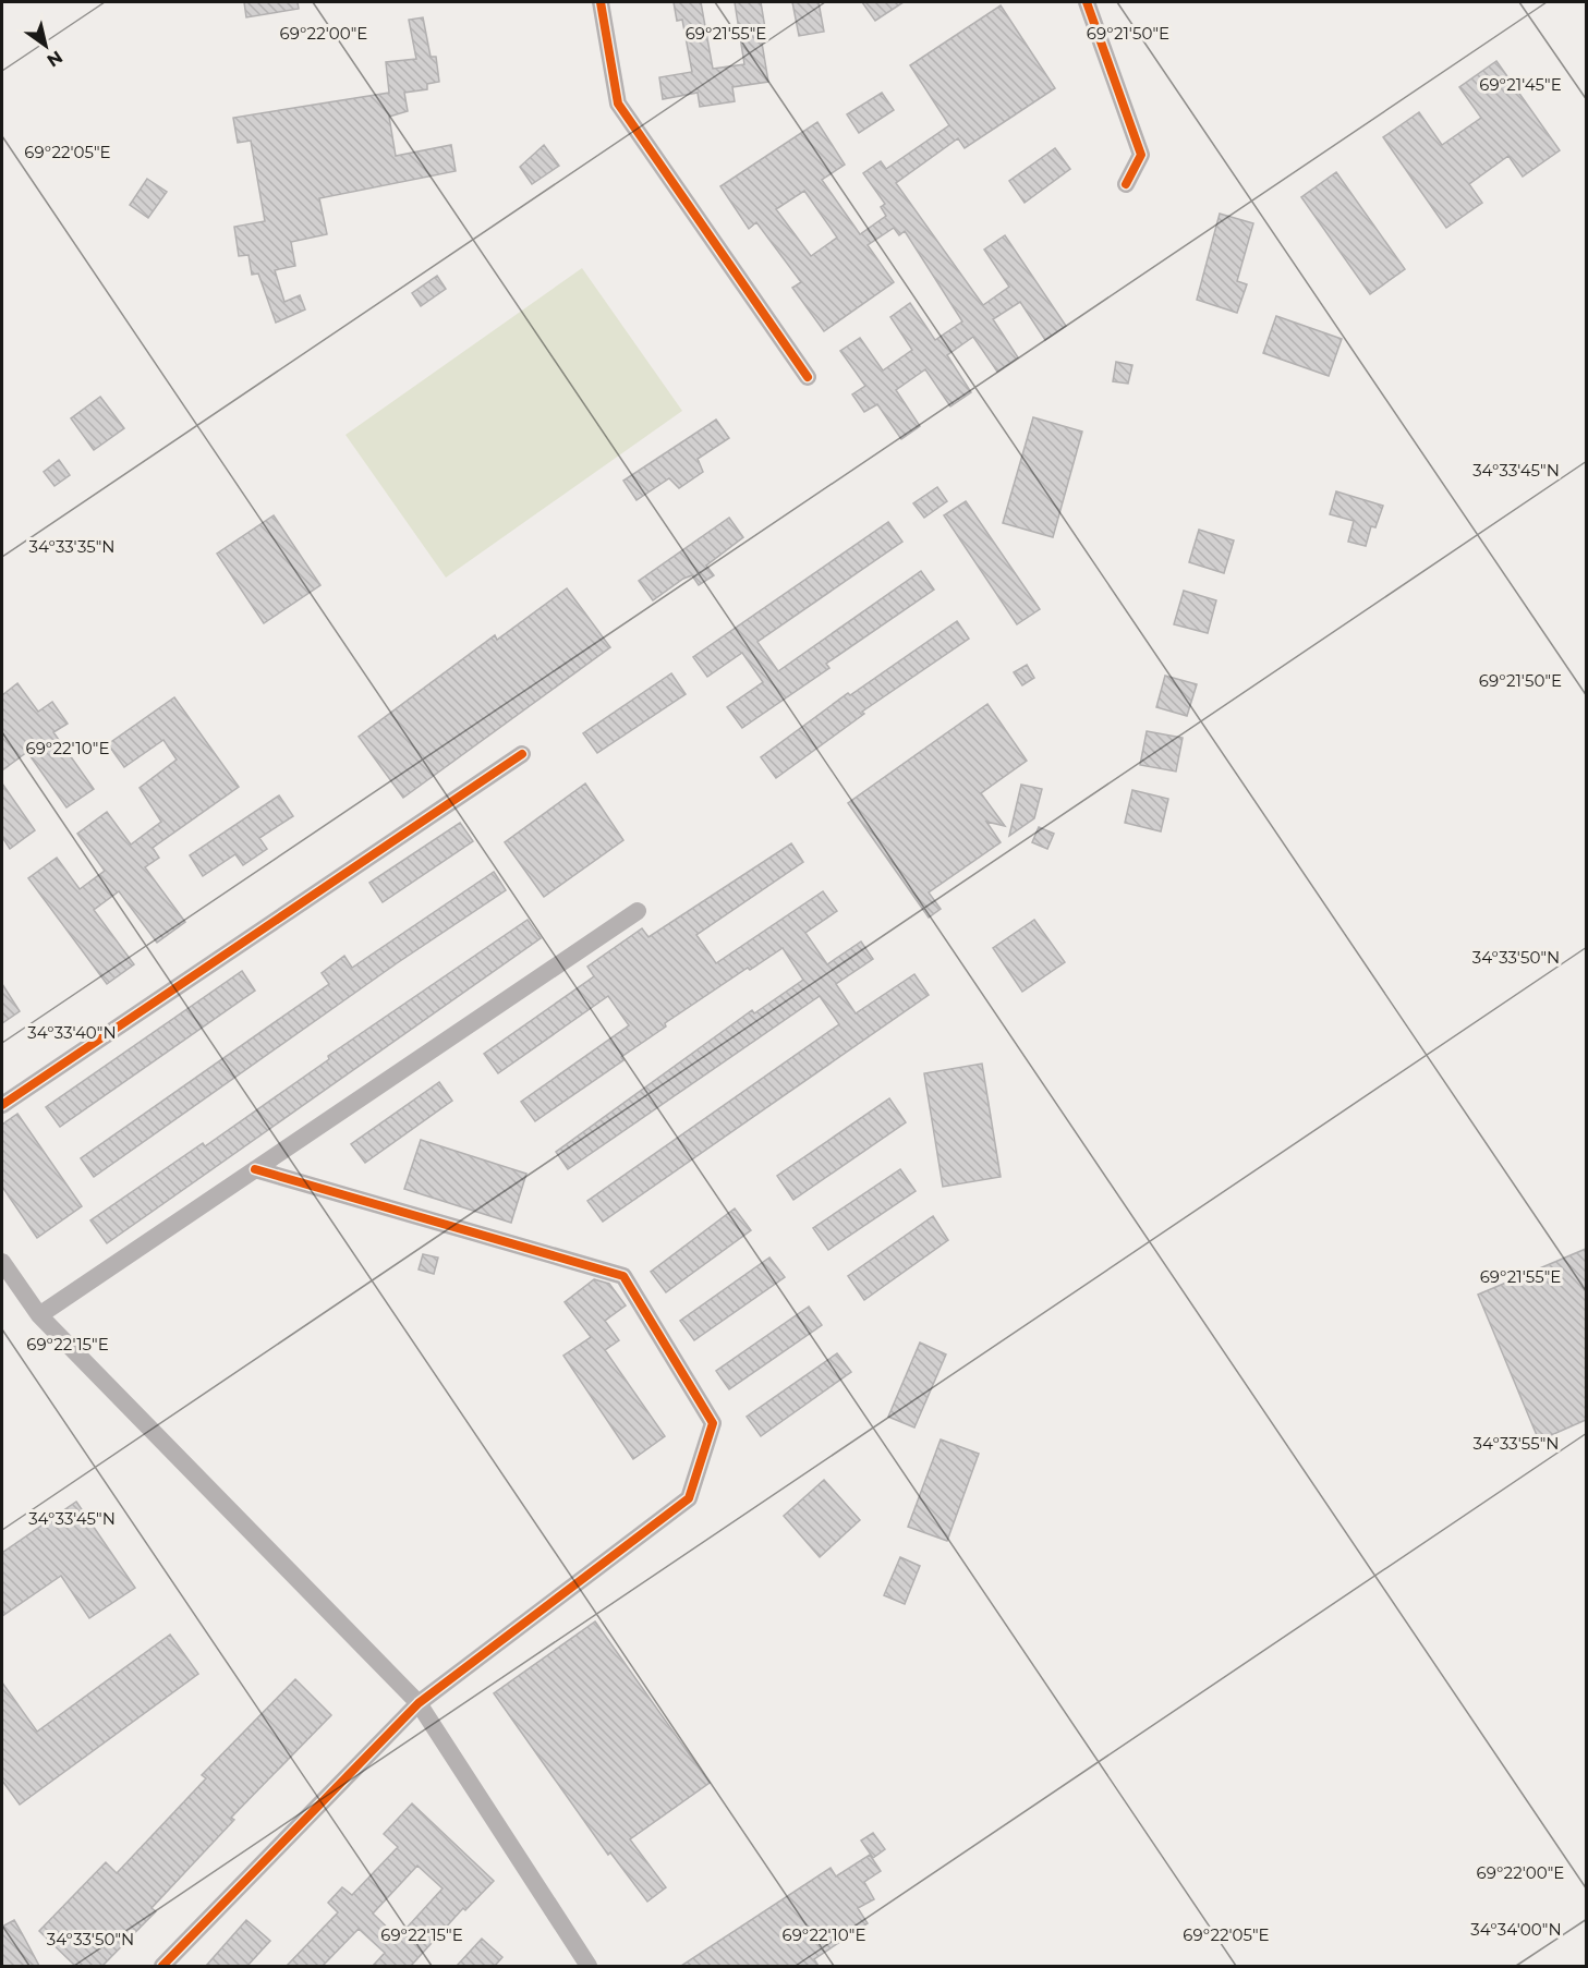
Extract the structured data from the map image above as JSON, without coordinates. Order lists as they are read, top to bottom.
{
  "north": "bottom right",
  "coordinates": [
    "69°21'55\"E",
    "69°21'50\"E",
    "69°22'00\"E",
    "69°21'45\"E",
    "69°22'05\"E",
    "34°33'45\"N",
    "34°33'35\"N",
    "69°22'10\"E",
    "34°33'50\"N",
    "34°33'40\"N",
    "69°22'15\"E",
    "34°33'55\"N",
    "34°34'00\"N"
  ]
}
